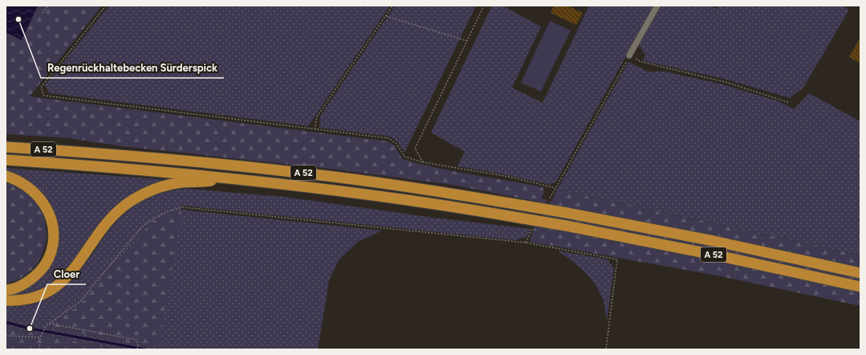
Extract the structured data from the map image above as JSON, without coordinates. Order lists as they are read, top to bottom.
{
  "streets": {
    "highway": ["A 52"]
  },
  "places": ["Regenrückhaltebecken Sürderspick", "Cloer"]
}
